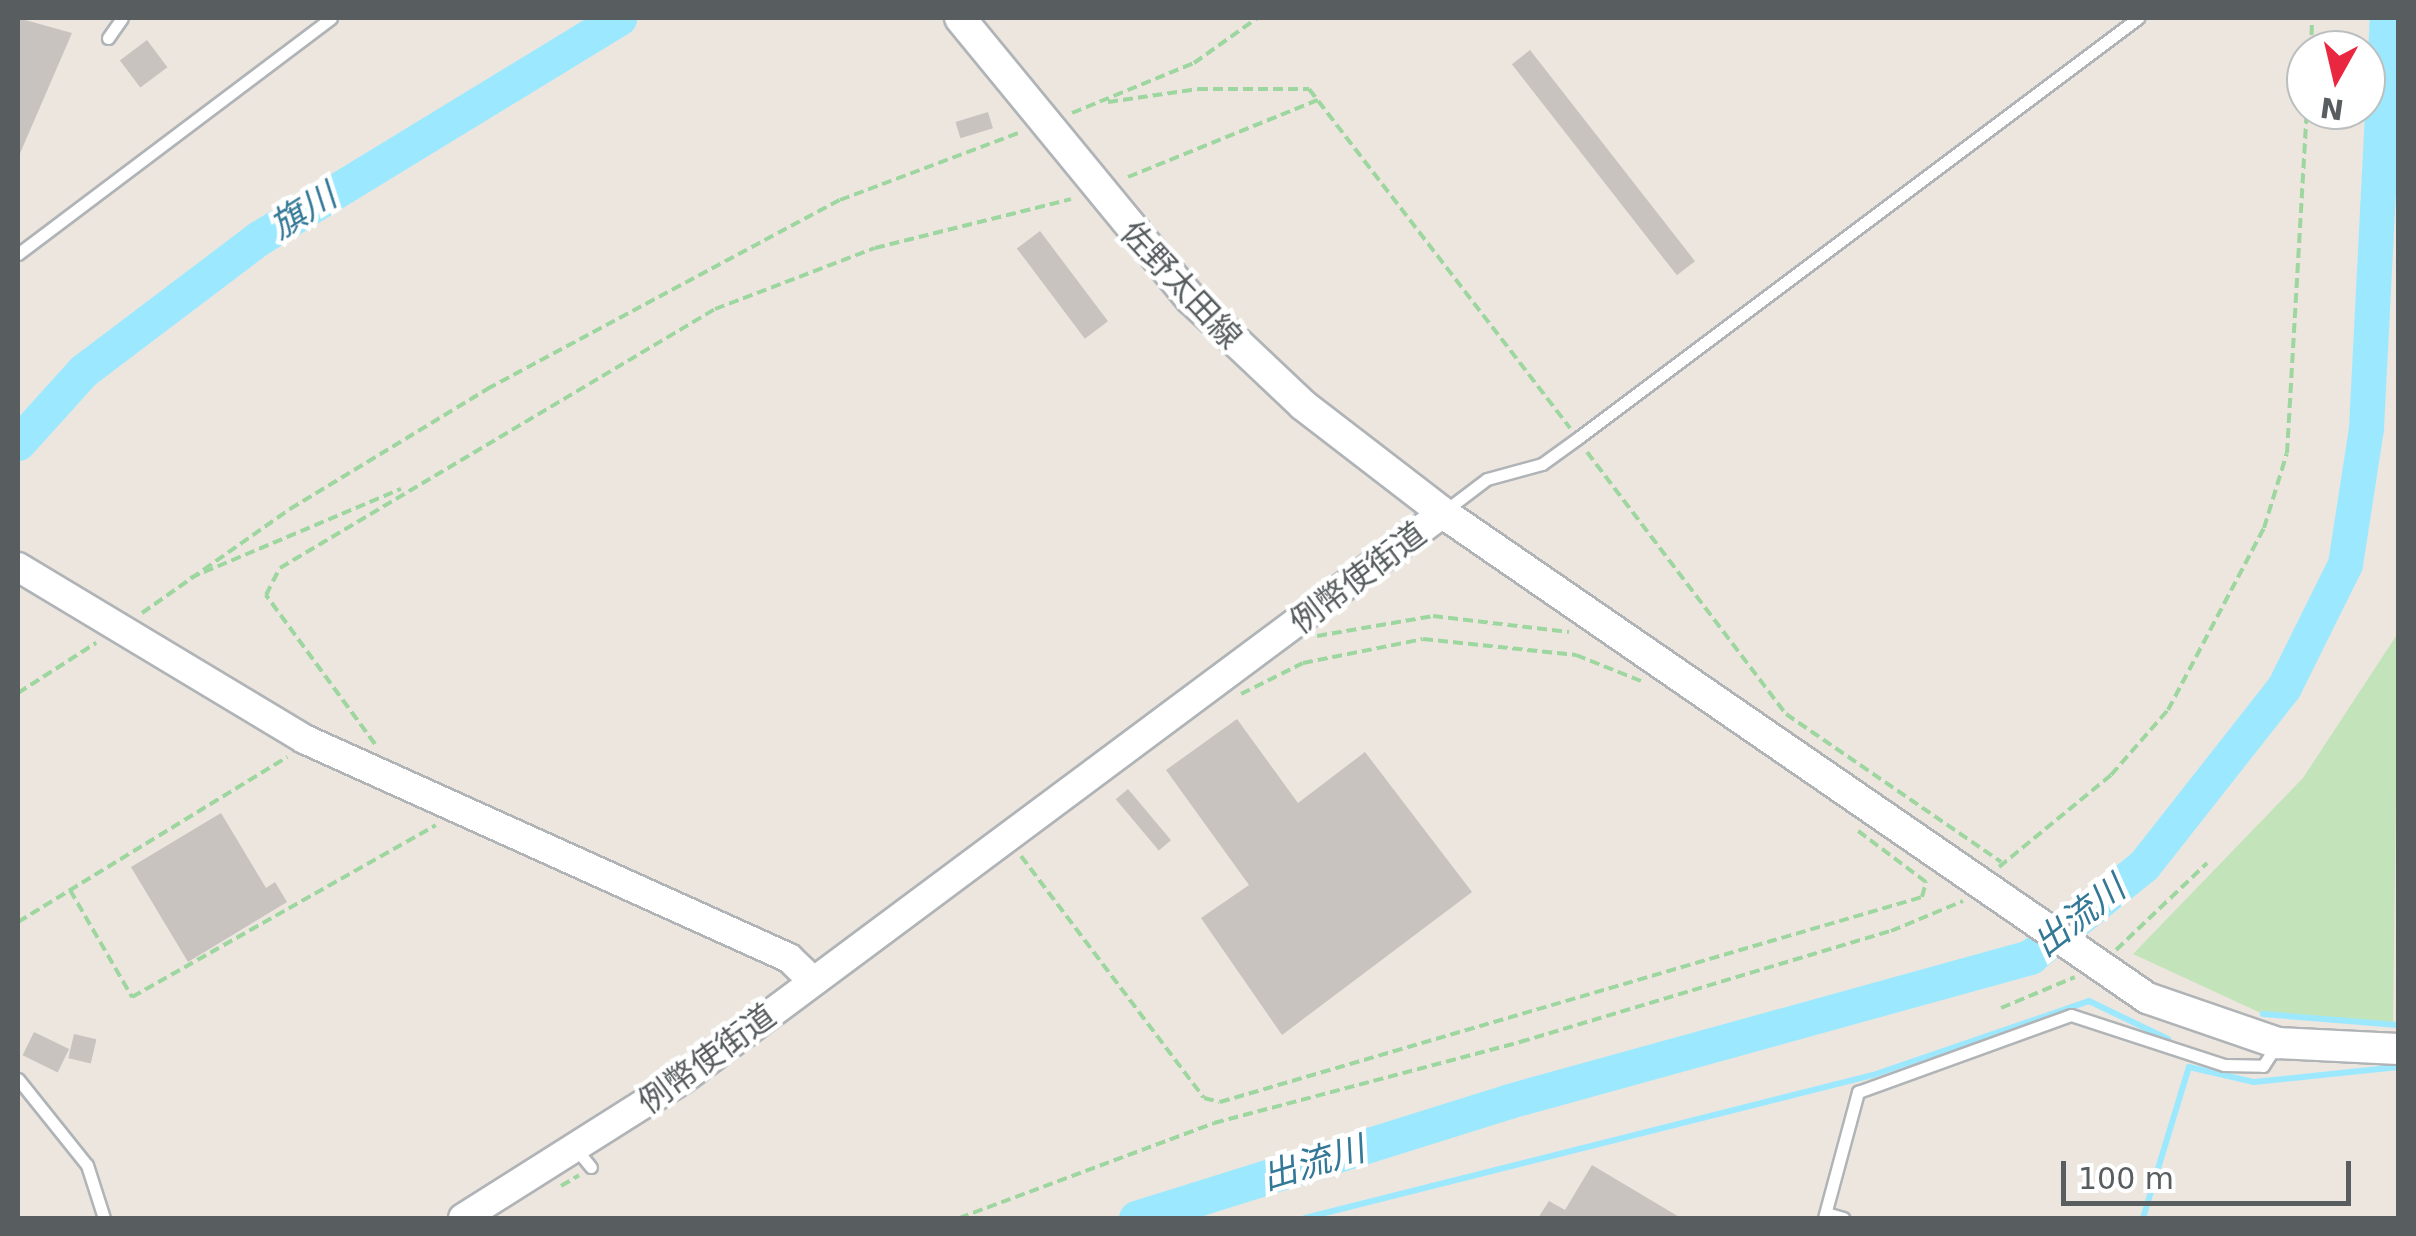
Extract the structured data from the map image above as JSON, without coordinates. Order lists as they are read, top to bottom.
{
  "streets": {
    "main road": ["佐野太田線", "例幣使街道"]
  },
  "crossings": [
    ["佐野太田線", "例幣使街道"]
  ],
  "water": ["旗川", "出流川"],
  "scale_bar": "100 m",
  "north": "bottom"
}
